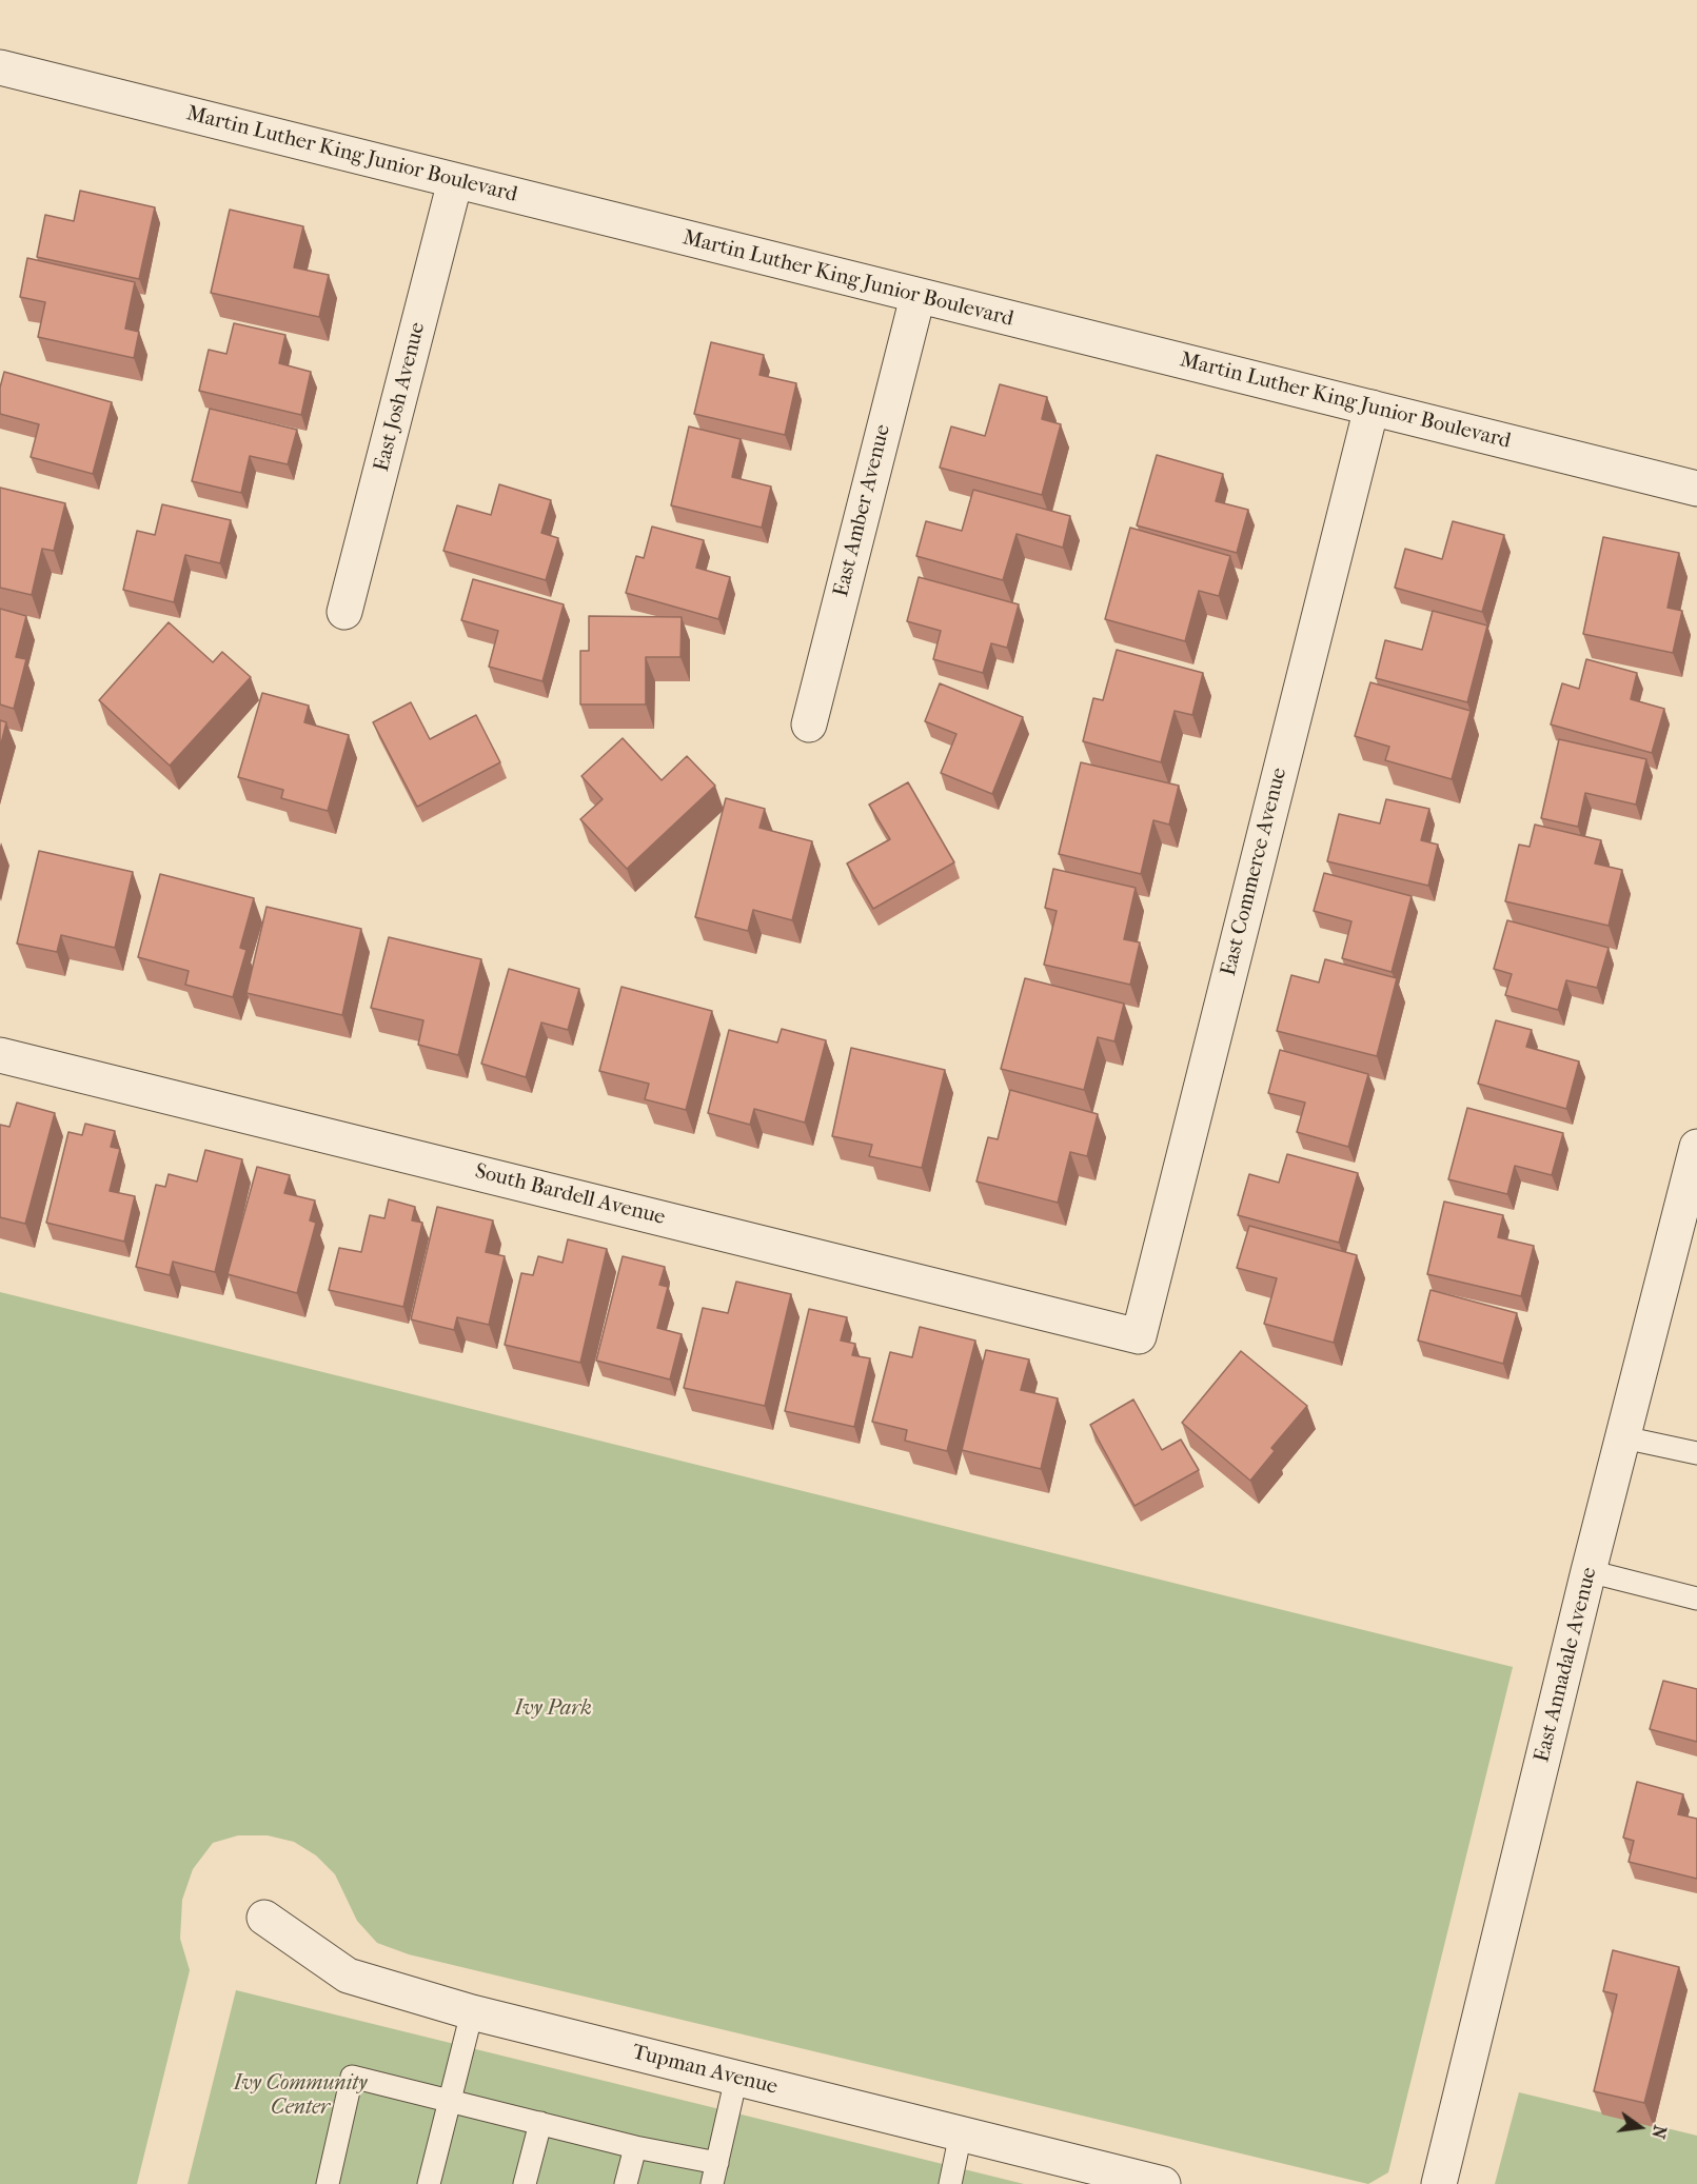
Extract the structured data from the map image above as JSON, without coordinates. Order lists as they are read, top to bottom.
{
  "streets": {
    "street": [
      "Martin Luther King Junior Boulevard",
      "East Josh Avenue",
      "East Amber Avenue",
      "East Commerce Avenue",
      "South Bardell Avenue",
      "East Annadale Avenue",
      "Tupman Avenue"
    ]
  },
  "crossings": [
    ["Martin Luther King Junior Boulevard", "East Josh Avenue"],
    ["Martin Luther King Junior Boulevard", "East Amber Avenue"],
    ["Martin Luther King Junior Boulevard", "East Commerce Avenue"],
    ["East Commerce Avenue", "South Bardell Avenue"]
  ],
  "parks": ["Ivy Park", "Ivy Community Center"],
  "north": "right"
}
